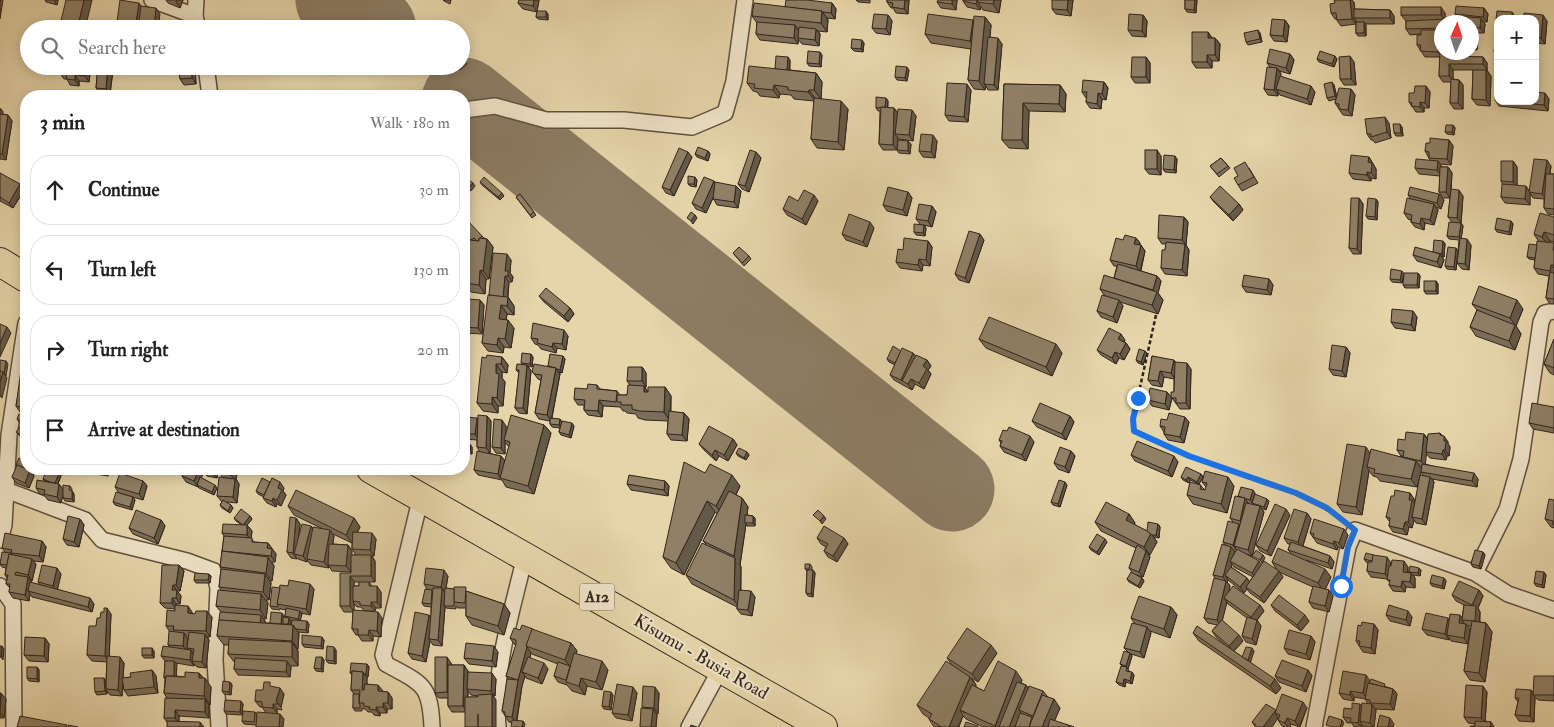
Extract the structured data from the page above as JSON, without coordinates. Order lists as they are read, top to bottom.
{
  "streets": {
    "highway": ["A12", "Kisumu - Busia Road"]
  },
  "north": "top",
  "page": {
    "map_buttons": ["+", "−"],
    "search": "Search here",
    "heading": ["3 min", "Walk · 180 m"],
    "list": [
      ["Continue", "30 m"],
      ["Turn left", "130 m"],
      ["Turn right", "20 m"],
      "Arrive at destination"
    ]
  }
}
